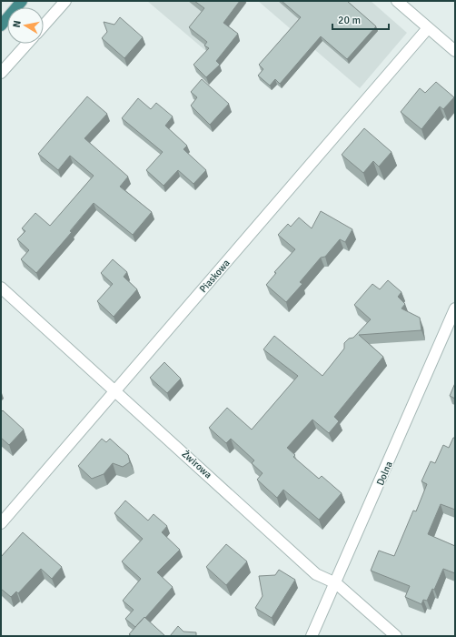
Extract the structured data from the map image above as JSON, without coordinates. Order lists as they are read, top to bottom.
{
  "streets": {
    "street": ["Piaskowa", "Żwirowa", "Dolna"]
  },
  "crossings": [
    ["Piaskowa", "Żwirowa"],
    ["Żwirowa", "Dolna"]
  ],
  "scale_bar": "20 m",
  "north": "left"
}
